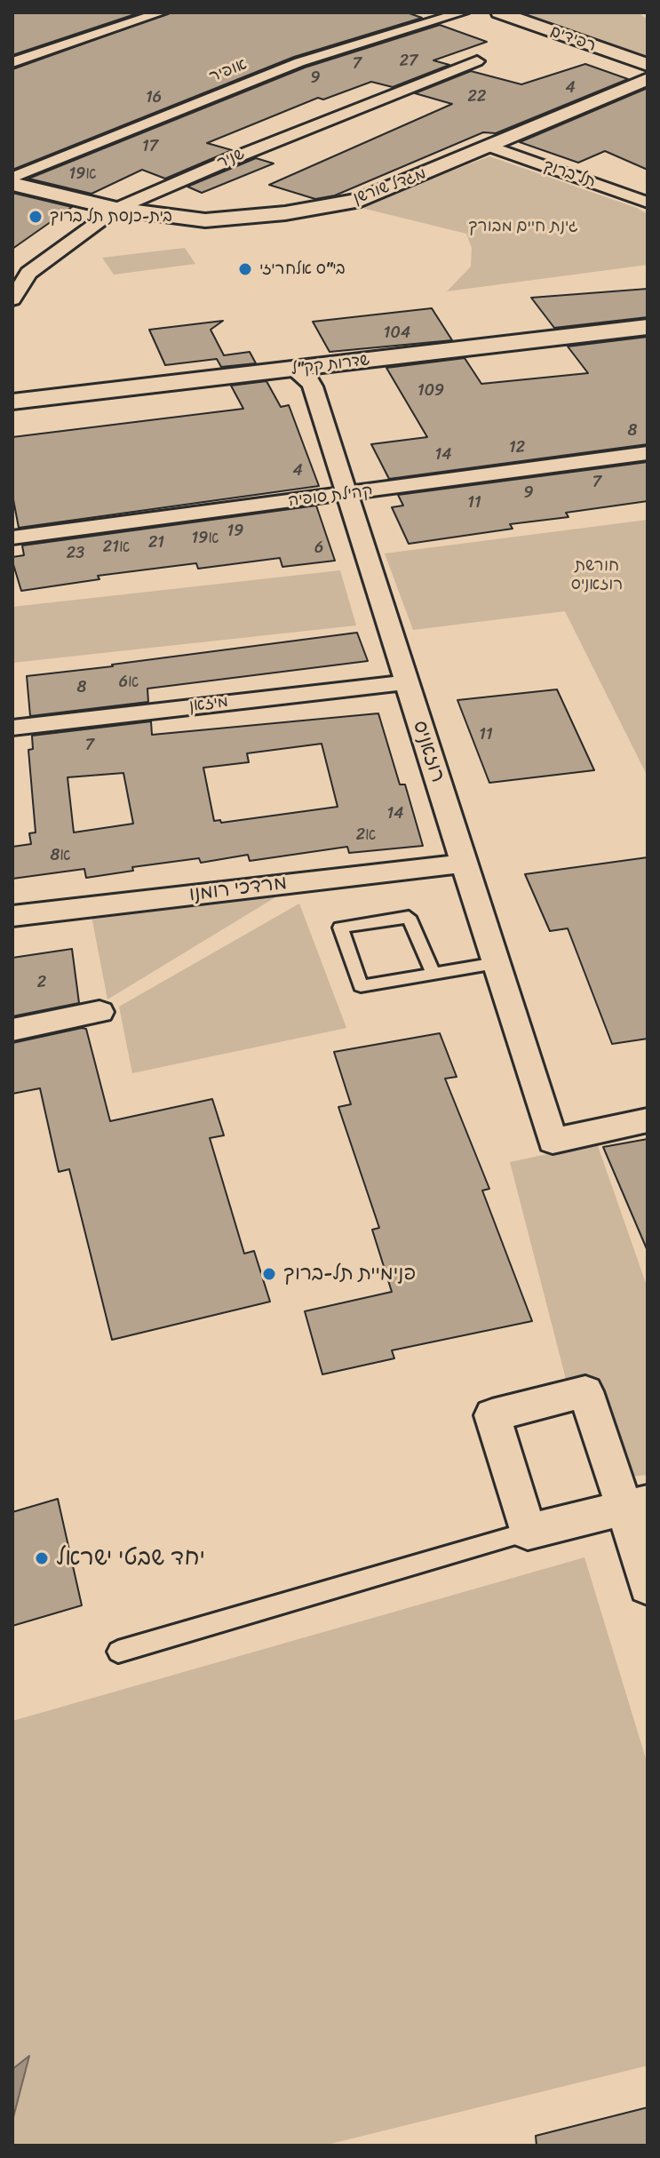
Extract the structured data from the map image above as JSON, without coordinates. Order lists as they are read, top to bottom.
{
  "streets": {
    "main road": ["רפידים", "מגדל שורשן", "שדרות קק\"ל"],
    "street": [
      "אופיר",
      "שניר",
      "תל ברוך",
      "קהילת סופיה",
      "מיזאן",
      "רוזאניס",
      "מרדכי רומנו"
    ]
  },
  "crossings": [
    ["שניר", "מגדל שורשן"],
    ["תל ברוך", "מגדל שורשן"],
    ["שדרות קק\"ל", "רוזאניס"],
    ["קהילת סופיה", "רוזאניס"],
    ["מיזאן", "רוזאניס"],
    ["רוזאניס", "מרדכי רומנו"]
  ],
  "parks": ["גינת חיים מבורך", "חורשת רוזאניס"],
  "places": [
    "בית-כנסת תל ברוך",
    "בי\"ס אלחריזי",
    "פנימיית תל-ברוך",
    "יחד שבטי ישראל"
  ],
  "house_numbers": [
    "27",
    "7",
    "9",
    "4",
    "22",
    "16",
    "17",
    "19א",
    "104",
    "109",
    "8",
    "12",
    "14",
    "4",
    "7",
    "9",
    "11",
    "19",
    "19א",
    "21",
    "21א",
    "6",
    "23",
    "6א",
    "8",
    "11",
    "7",
    "14",
    "2א",
    "8א",
    "2"
  ]
}
